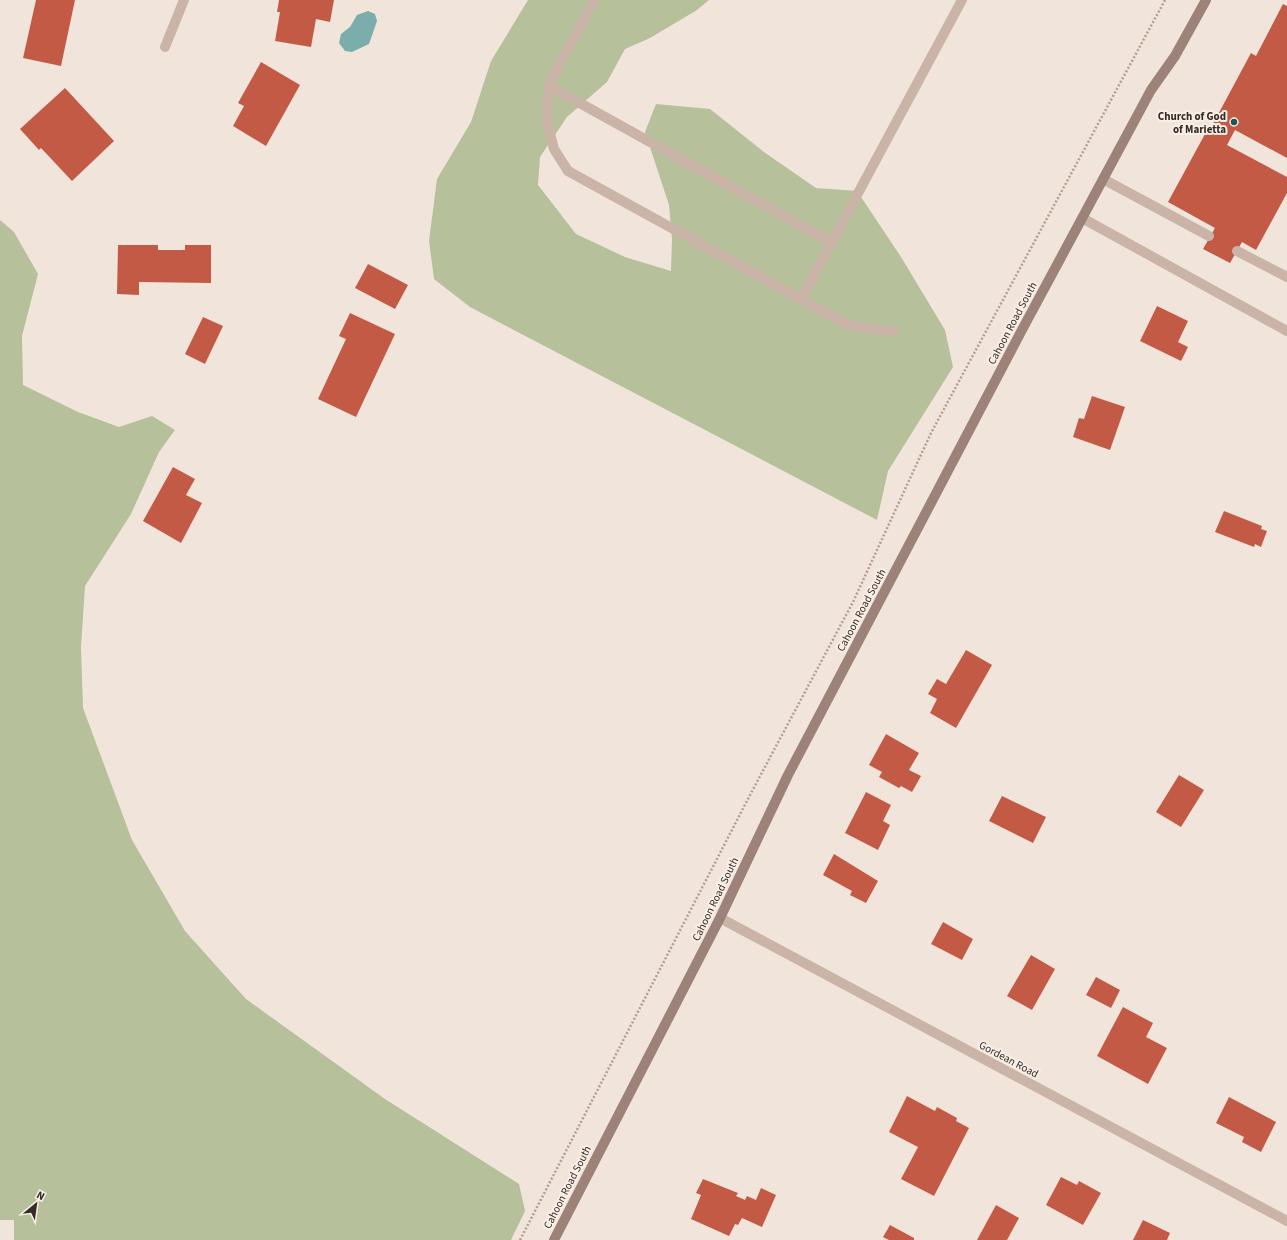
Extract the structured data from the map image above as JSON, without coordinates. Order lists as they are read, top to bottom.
{
  "streets": {
    "main road": ["Cahoon Road South"],
    "street": ["Gordean Road"]
  },
  "crossings": [
    ["Cahoon Road South", "Gordean Road"]
  ],
  "places": ["Church of God of Marietta"],
  "north": "top right"
}
